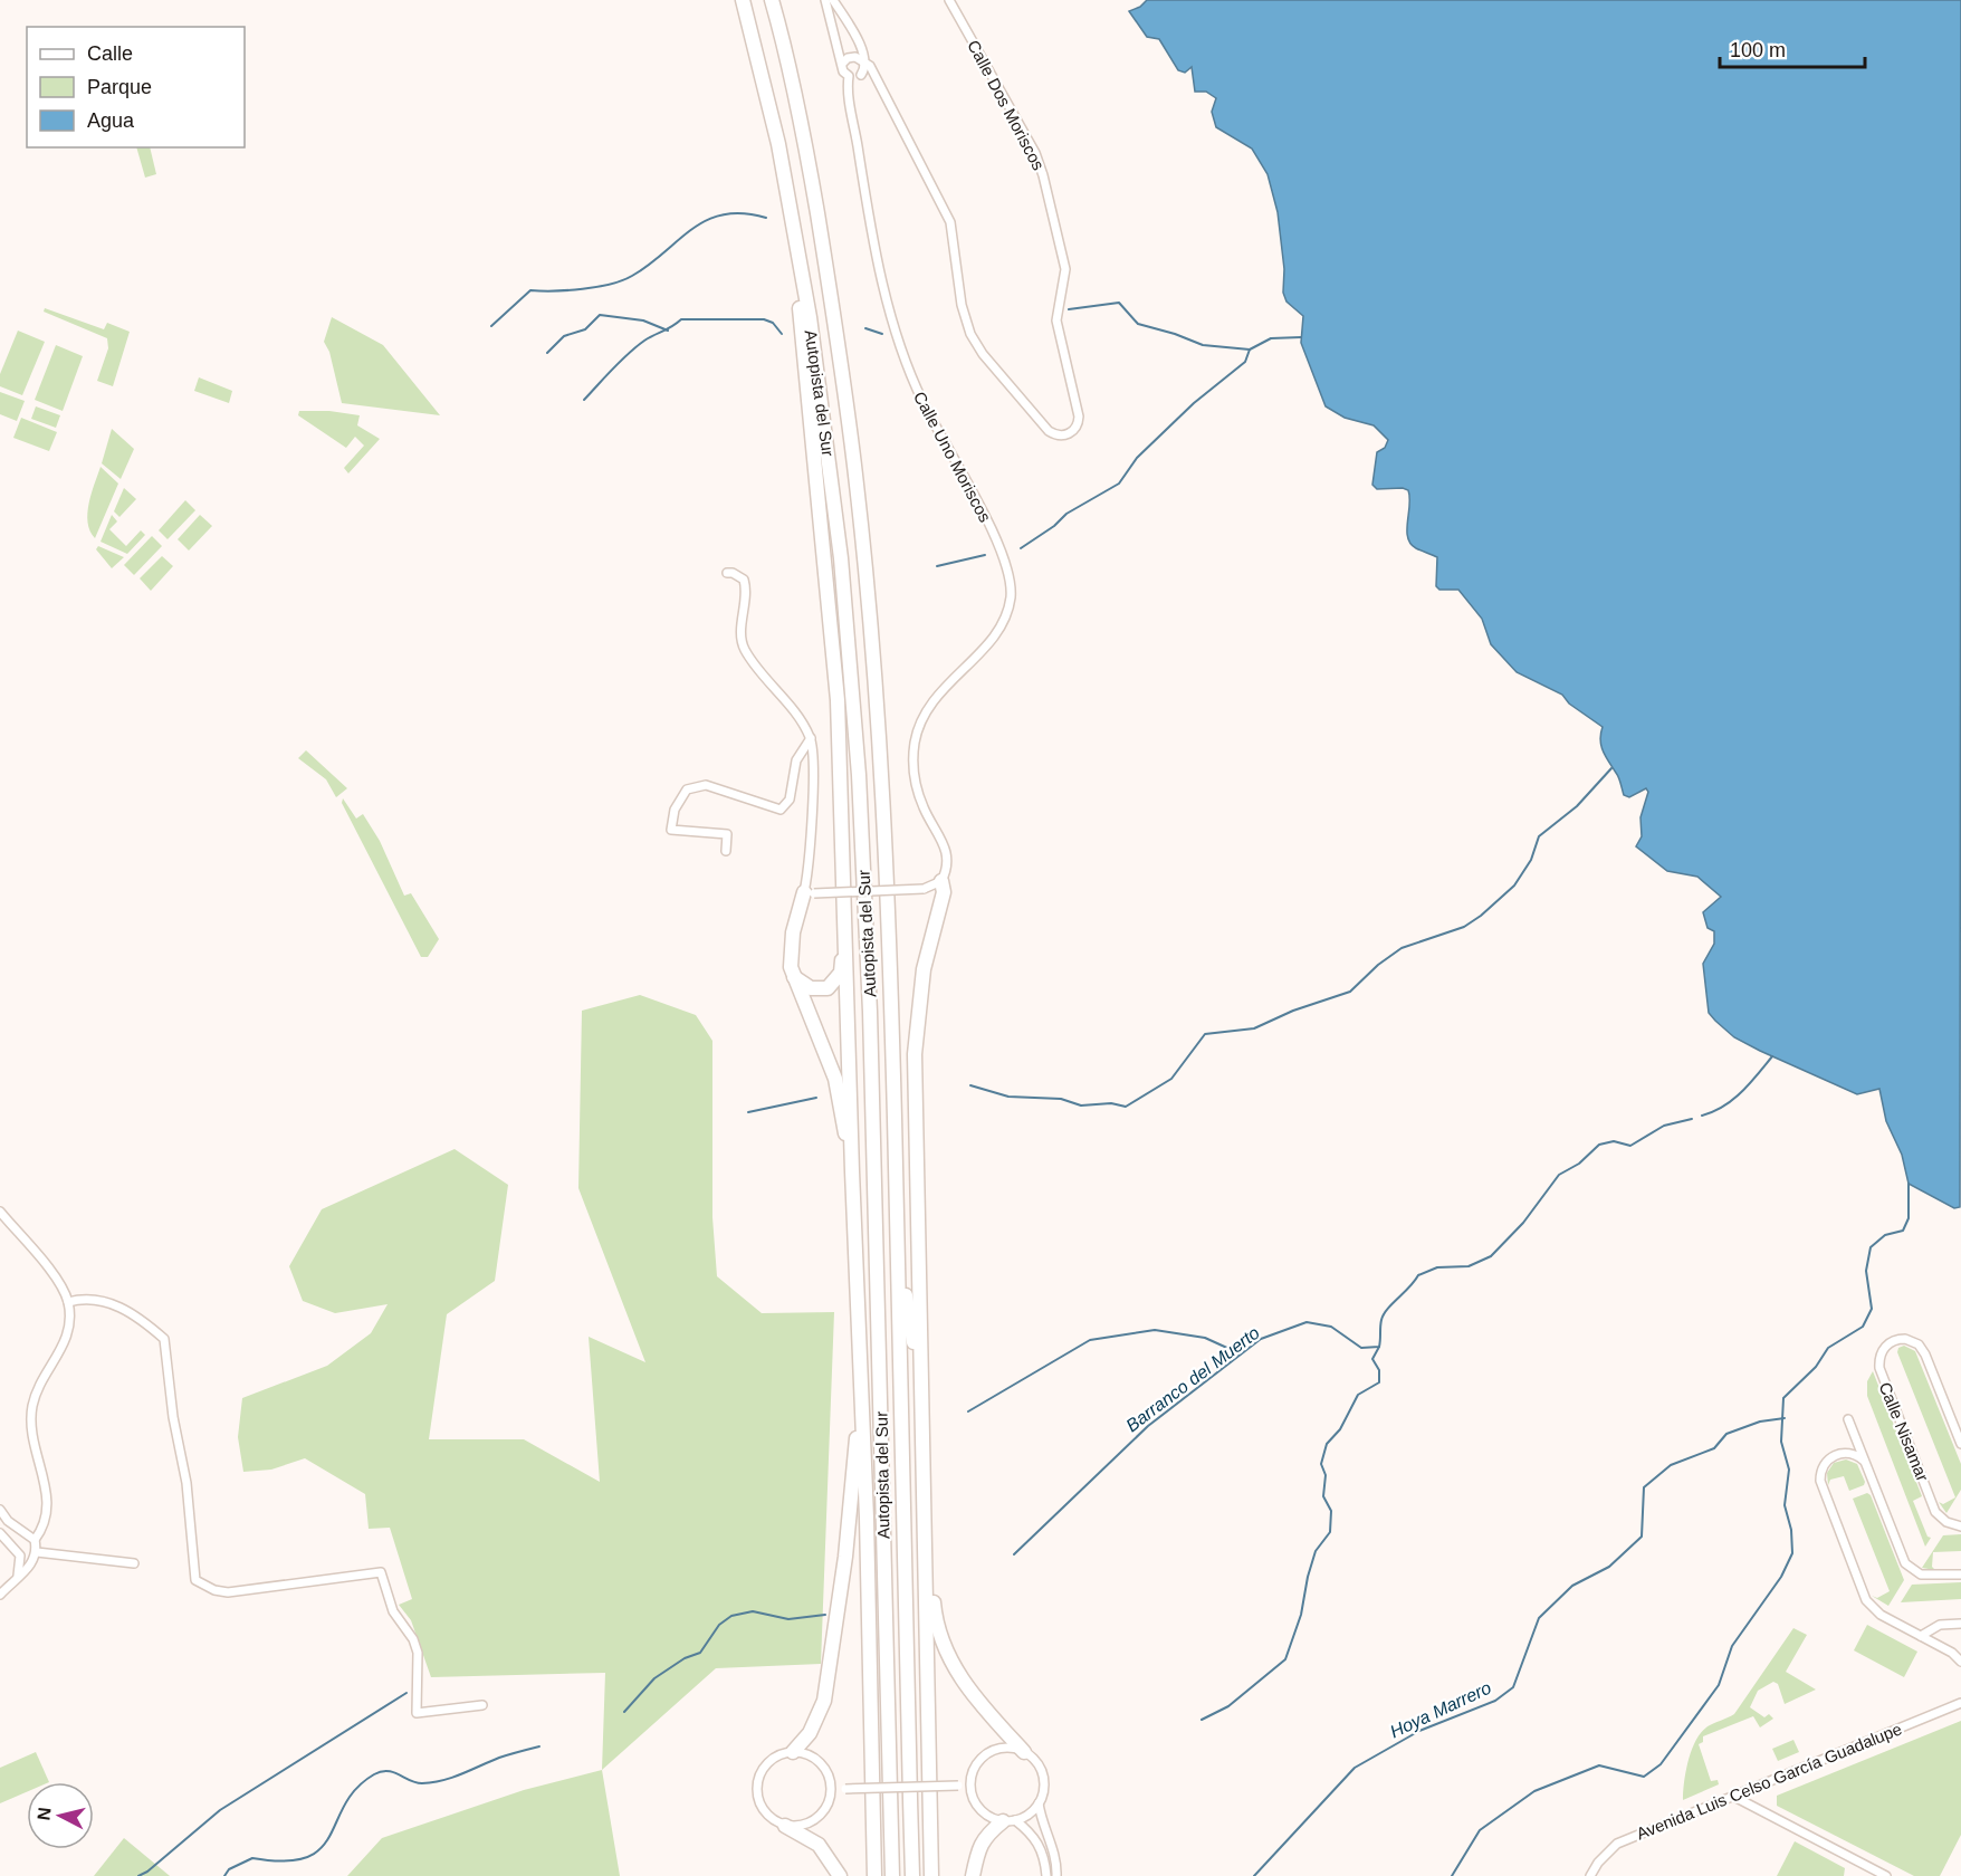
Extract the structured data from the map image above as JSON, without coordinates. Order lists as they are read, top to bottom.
{
  "streets": {
    "highway": ["Autopista del Sur"],
    "street": [
      "Calle Dos Moriscos",
      "Calle Uno Moriscos",
      "Calle Nisamar",
      "Avenida Luis Celso García Guadalupe"
    ]
  },
  "water": ["Barranco del Muerto", "Hoya Marrero"],
  "legend": ["Calle", "Parque", "Agua"],
  "scale_bar": "100 m",
  "north": "left"
}
